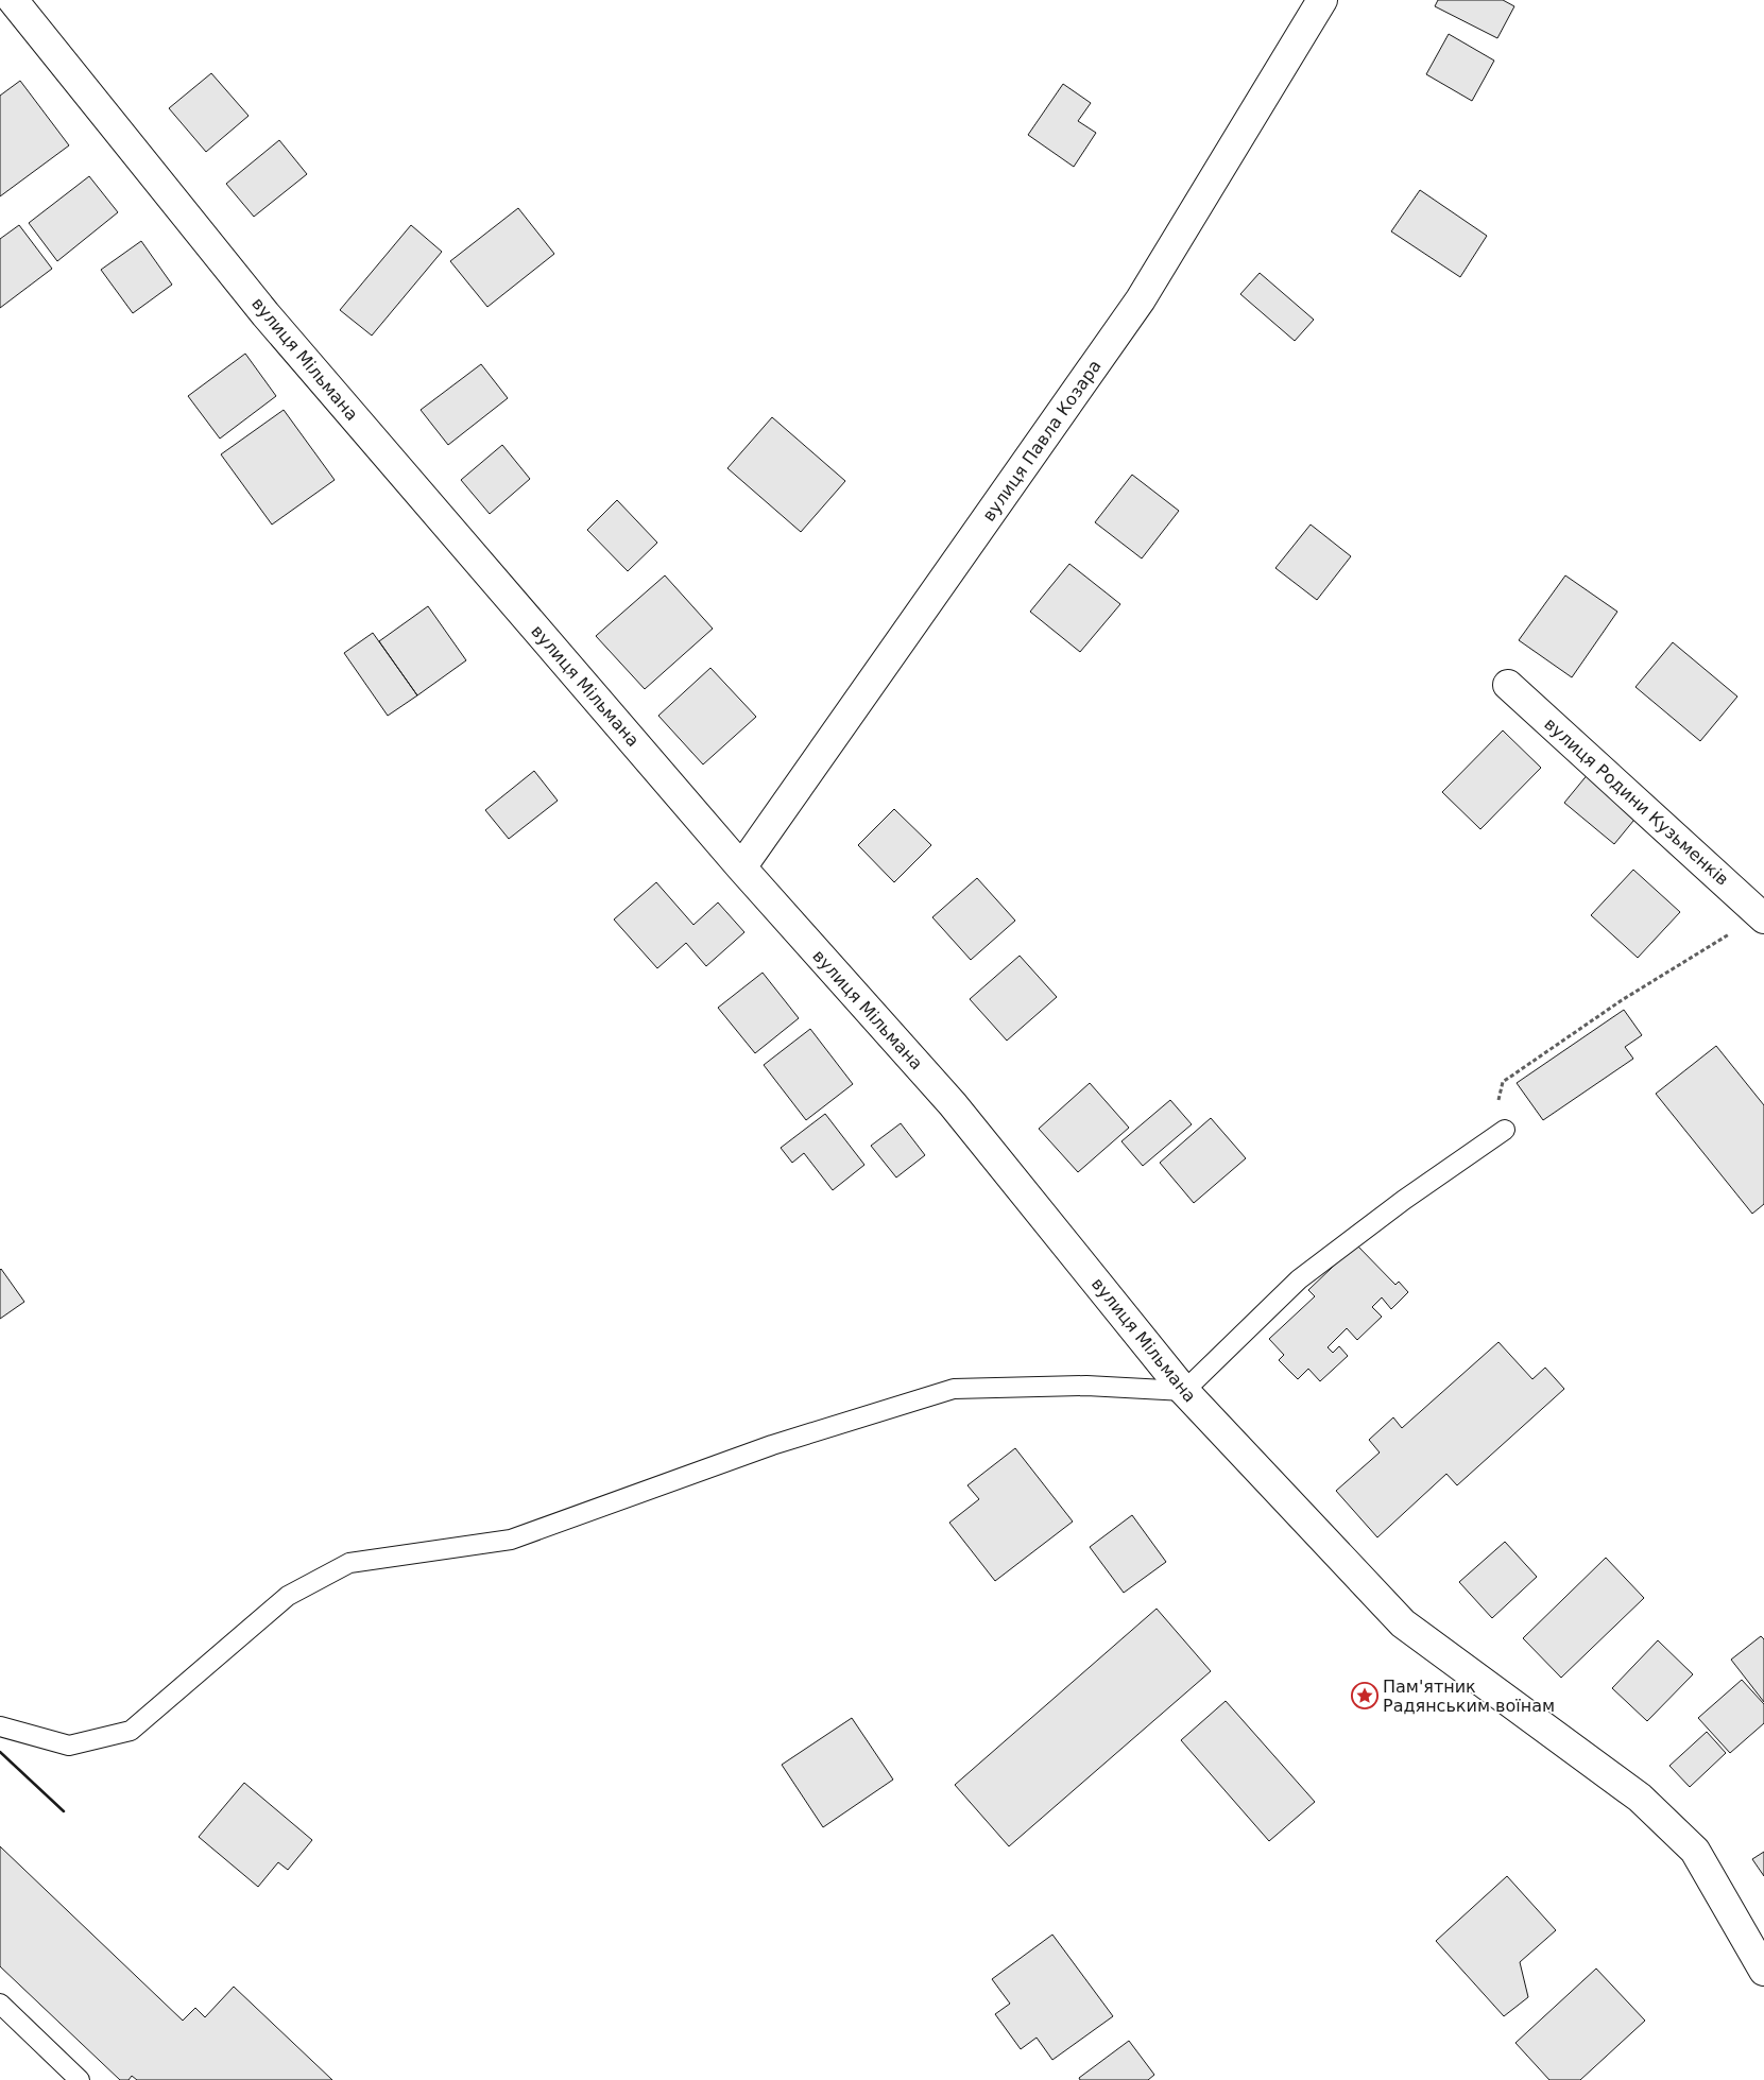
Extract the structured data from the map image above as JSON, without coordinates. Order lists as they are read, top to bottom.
{
  "streets": {
    "street": ["вулиця Мільмана", "вулиця Павла Козара", "вулиця Родини Кузьменків"]
  },
  "crossings": [
    ["вулиця Мільмана", "вулиця Павла Козара"]
  ],
  "places": {
    "place": ["Пам'ятник Радянським воїнам"]
  }
}
